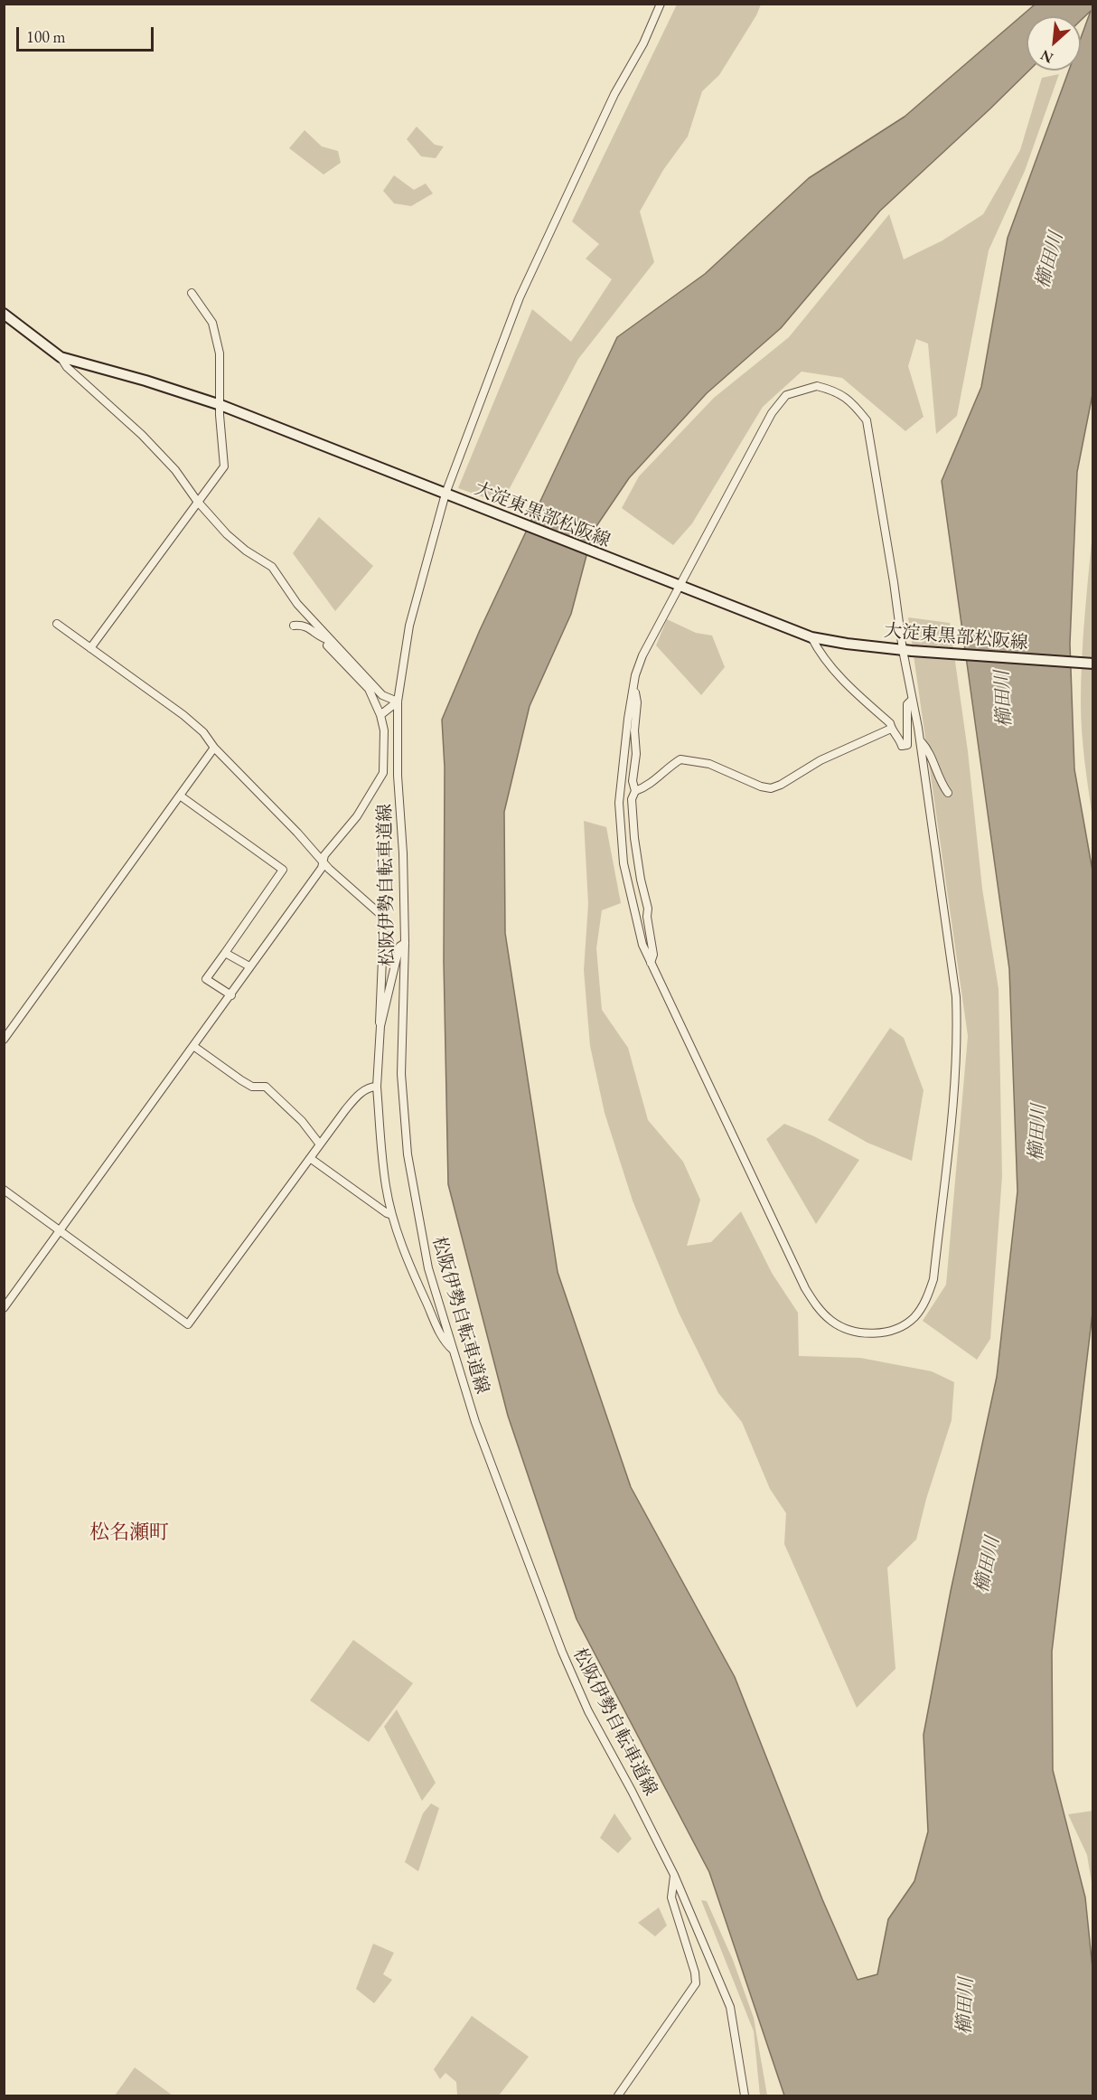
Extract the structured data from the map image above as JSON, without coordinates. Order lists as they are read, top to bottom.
{
  "streets": {
    "main road": ["大淀東黒部松阪線"],
    "street": ["松阪伊勢自転車道線"]
  },
  "crossings": [
    ["大淀東黒部松阪線", "松阪伊勢自転車道線"]
  ],
  "districts": ["松名瀬町"],
  "water": ["櫛田川"],
  "scale_bar": "100 m",
  "north": "bottom left"
}
